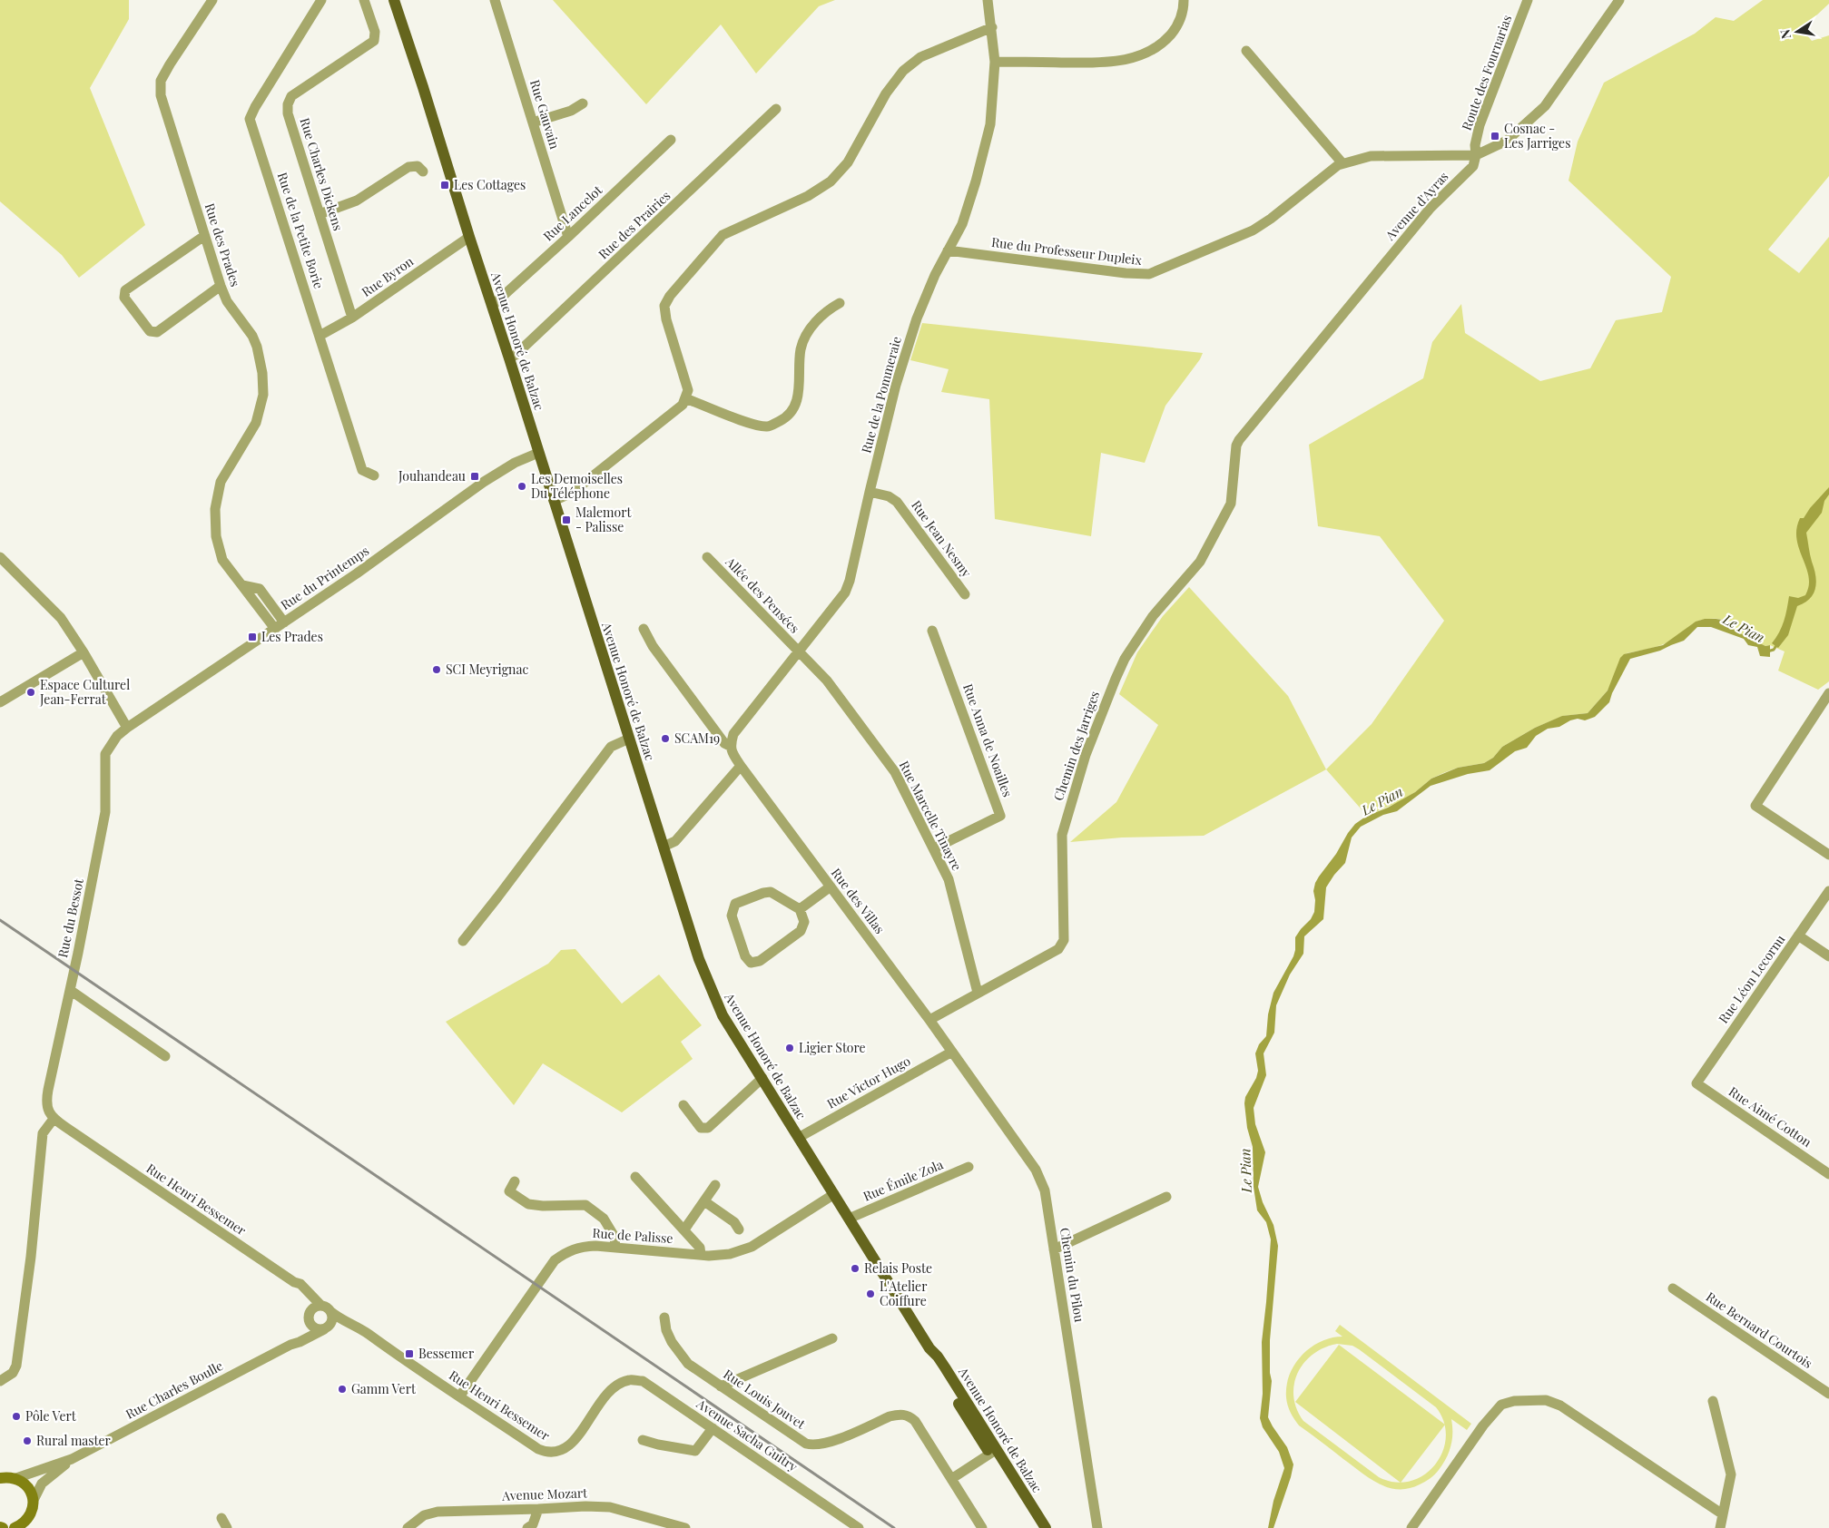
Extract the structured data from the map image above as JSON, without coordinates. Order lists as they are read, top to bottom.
{
  "streets": {
    "main road": ["Avenue Honoré de Balzac"],
    "street": [
      "Route des Fournarias",
      "Rue Gauvain",
      "Rue Charles Dickens",
      "Avenue d'Ayras",
      "Rue Lancelot",
      "Rue des Prairies",
      "Rue de la Petite Borie",
      "Rue des Prades",
      "Rue du Professeur Dupleix",
      "Rue Byron",
      "Rue de la Pommeraie",
      "Rue Jean Nesmy",
      "Rue du Printemps",
      "Allée des Pensées",
      "Rue Anna de Noailles",
      "Chemin des Jarriges",
      "Rue Marcelle Tinayre",
      "Rue des Villas",
      "Rue du Bessot",
      "Rue Léon Lecornu",
      "Rue Victor Hugo",
      "Rue Aimé Cotton",
      "Rue Émile Zola",
      "Rue Henri Bessemer",
      "Rue de Palisse",
      "Chemin du Pilou",
      "Rue Bernard Courtois",
      "Rue Charles Boulle",
      "Rue Louis Jouvet",
      "Avenue Sacha Guitry",
      "Avenue Mozart"
    ]
  },
  "crossings": [
    ["Route des Fournarias", "Avenue d'Ayras"],
    ["Route des Fournarias", "Rue du Professeur Dupleix"],
    ["Rue Gauvain", "Rue Lancelot"],
    ["Rue Charles Dickens", "Rue Byron"],
    ["Avenue d'Ayras", "Rue du Professeur Dupleix"],
    ["Avenue d'Ayras", "Chemin des Jarriges"],
    ["Rue Lancelot", "Avenue Honoré de Balzac"],
    ["Rue des Prairies", "Avenue Honoré de Balzac"],
    ["Rue de la Petite Borie", "Rue Byron"],
    ["Rue des Prades", "Rue du Printemps"],
    ["Rue du Professeur Dupleix", "Rue de la Pommeraie"],
    ["Rue Byron", "Avenue Honoré de Balzac"],
    ["Avenue Honoré de Balzac", "Rue du Printemps"],
    ["Avenue Honoré de Balzac", "Rue Victor Hugo"],
    ["Avenue Honoré de Balzac", "Rue Émile Zola"],
    ["Avenue Honoré de Balzac", "Rue de Palisse"],
    ["Rue de la Pommeraie", "Rue Jean Nesmy"],
    ["Rue de la Pommeraie", "Allée des Pensées"],
    ["Rue de la Pommeraie", "Rue Marcelle Tinayre"],
    ["Rue du Printemps", "Rue du Bessot"],
    ["Allée des Pensées", "Rue Marcelle Tinayre"],
    ["Rue Anna de Noailles", "Rue Marcelle Tinayre"],
    ["Chemin des Jarriges", "Rue Marcelle Tinayre"],
    ["Chemin des Jarriges", "Rue des Villas"],
    ["Rue des Villas", "Rue Victor Hugo"],
    ["Rue des Villas", "Chemin du Pilou"],
    ["Rue du Bessot", "Rue Henri Bessemer"],
    ["Rue Léon Lecornu", "Rue Aimé Cotton"],
    ["Rue Victor Hugo", "Chemin du Pilou"],
    ["Rue Henri Bessemer", "Rue de Palisse"],
    ["Rue Henri Bessemer", "Rue Charles Boulle"],
    ["Rue Henri Bessemer", "Avenue Sacha Guitry"]
  ],
  "water": ["Le Pian"],
  "places": {
    "transit": [
      "Cosnac - Les Jarriges",
      "Les Cottages",
      "Jouhandeau",
      "Malemort - Palisse",
      "Les Prades",
      "Bessemer"
    ],
    "other": [
      "Les Demoiselles Du Téléphone",
      "SCI Meyrignac",
      "Espace Culturel Jean-Ferrat",
      "SCAM19",
      "Ligier Store",
      "Relais Poste",
      "L'Atelier Coiffure",
      "Gamm Vert",
      "Pôle Vert",
      "Rural master"
    ]
  },
  "north": "left"
}
